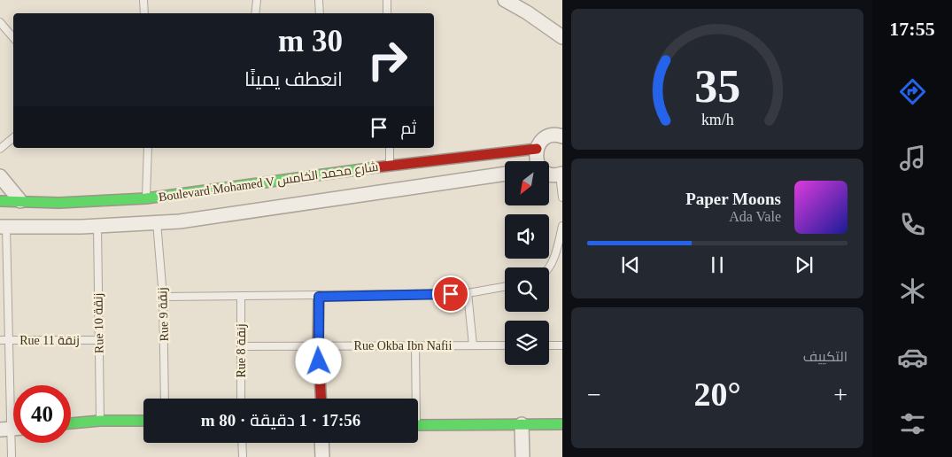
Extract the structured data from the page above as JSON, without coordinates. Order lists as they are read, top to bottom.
{
  "streets": {
    "street": ["Boulevard Mohamed V شارع محمد الخامس"],
    "lane": [
      "Rue 9 زنقة",
      "Rue 10 زنقة",
      "Rue 11 زنقة",
      "Rue Okba Ibn Nafii",
      "Rue 8 زنقة"
    ]
  },
  "crossings": [
    ["Boulevard Mohamed V شارع محمد الخامس", "Rue 9 زنقة"],
    ["Boulevard Mohamed V شارع محمد الخامس", "Rue 10 زنقة"],
    ["Rue 10 زنقة", "Rue 11 زنقة"],
    ["Rue Okba Ibn Nafii", "Rue 8 زنقة"]
  ],
  "north": "bottom left",
  "page": {
    "tabs": "17:55",
    "turn": ["30 m", "انعطف يمينًا"],
    "then": "ثم",
    "song": ["Paper Moons", "Ada Vale"],
    "tile": "التكييف",
    "heat": ["−", "20°", "+"],
    "limit": "40",
    "trip": "17:56 · 1 دقيقة · 80 m",
    "gauge": ["35", "km/h"]
  }
}
